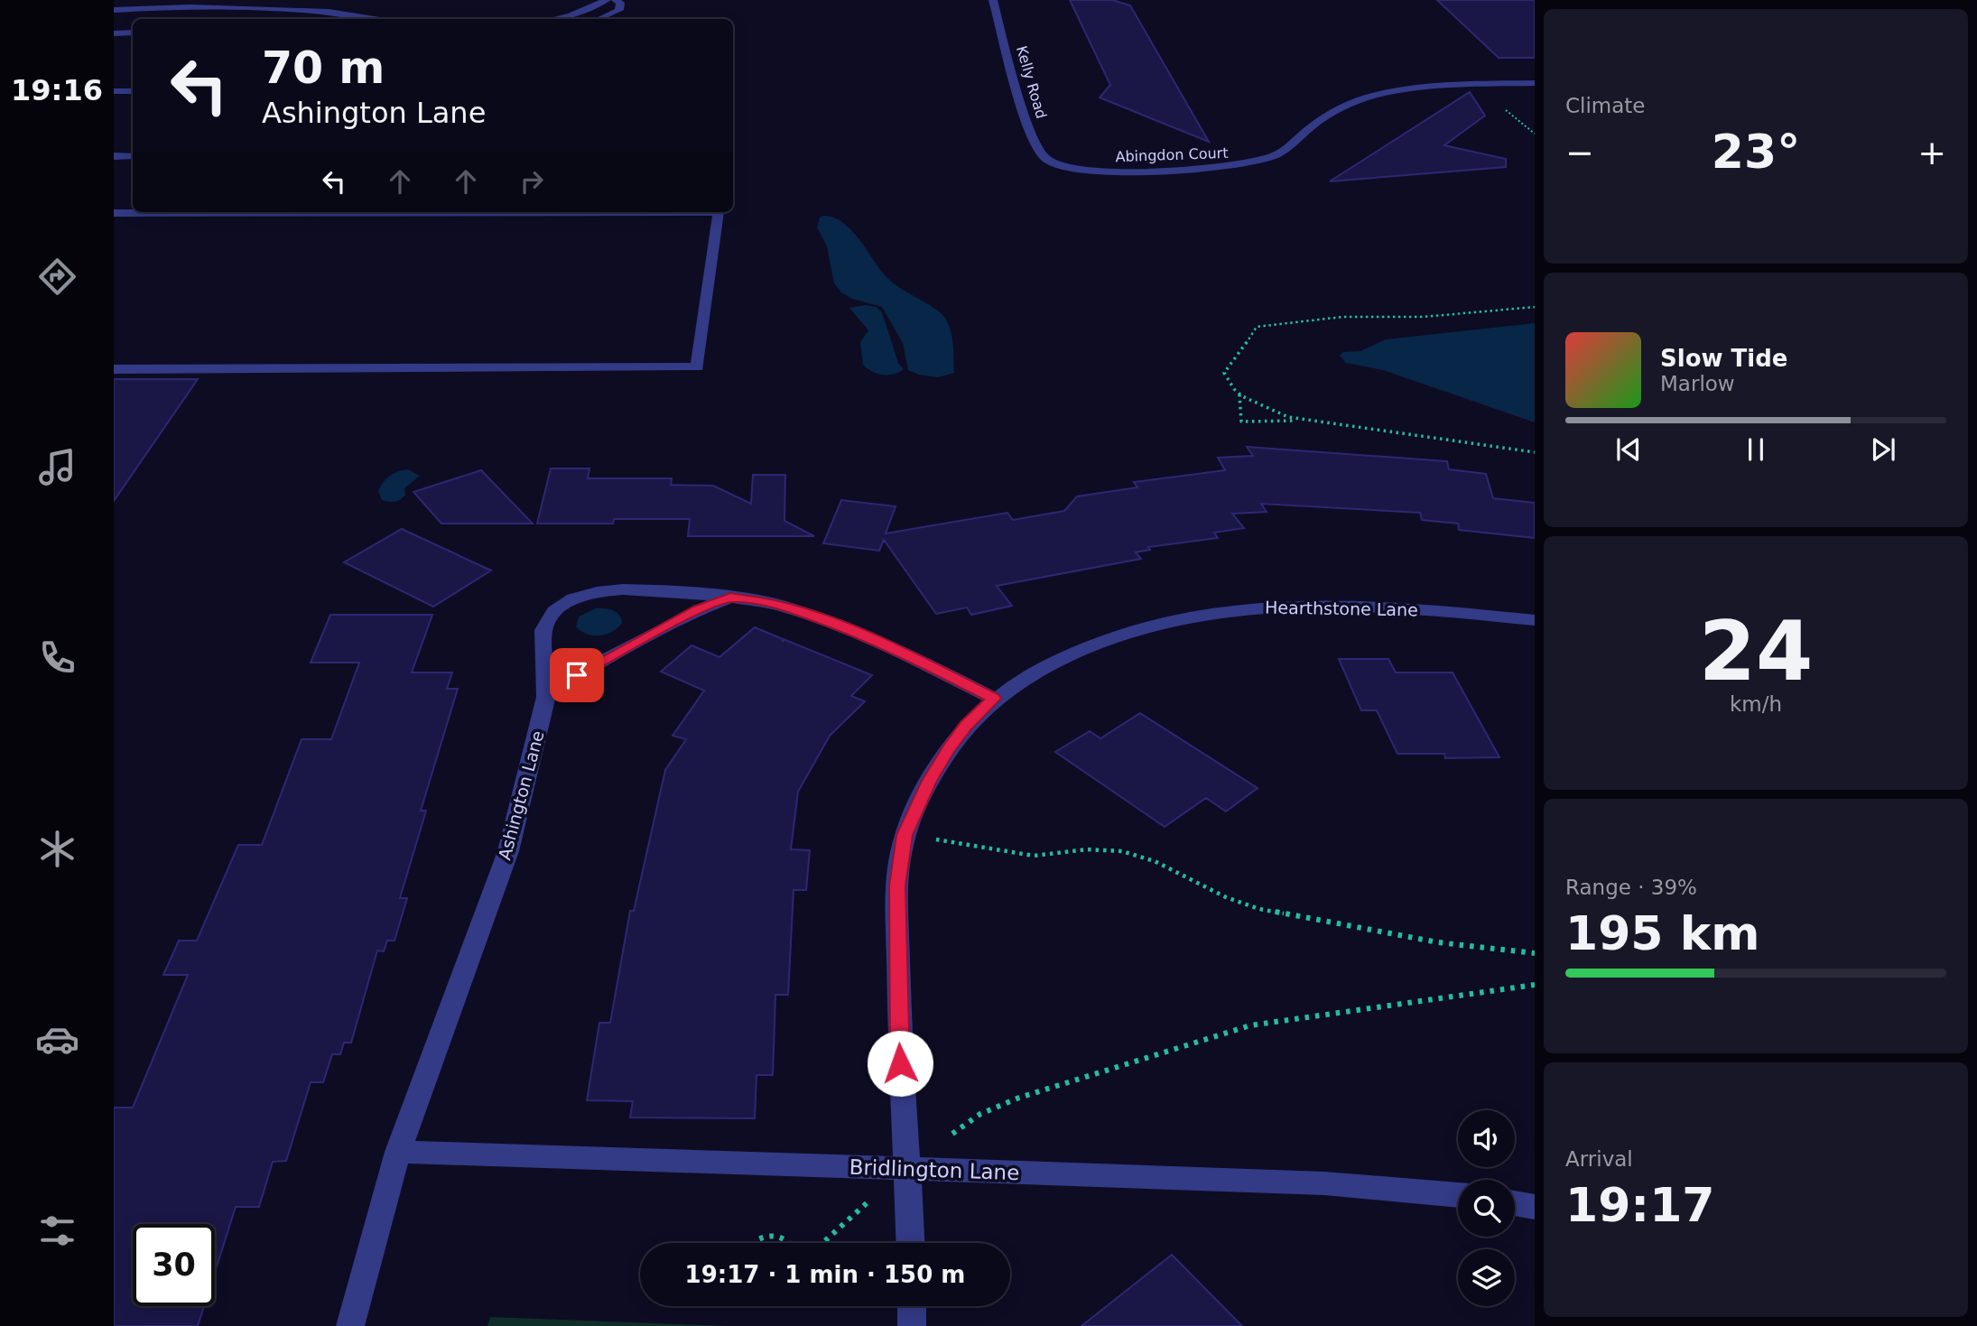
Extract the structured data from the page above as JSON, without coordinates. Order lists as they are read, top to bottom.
{
  "streets": {
    "street": [
      "Kelly Road",
      "Abingdon Court",
      "Hearthstone Lane",
      "Ashington Lane",
      "Bridlington Lane"
    ]
  },
  "crossings": [
    ["Kelly Road", "Abingdon Court"],
    ["Hearthstone Lane", "Bridlington Lane"],
    ["Ashington Lane", "Bridlington Lane"]
  ],
  "page": {
    "tabs": "19:16",
    "tile": [
      "Climate",
      ["24", "km/h"],
      ["Range · 39%", "195 km"],
      ["Arrival", "19:17"]
    ],
    "turn": ["70 m", "Ashington Lane"],
    "heat": ["−", "23°", "+"],
    "song": ["Slow Tide", "Marlow"],
    "limit": "30",
    "trip": "19:17 · 1 min · 150 m"
  }
}
